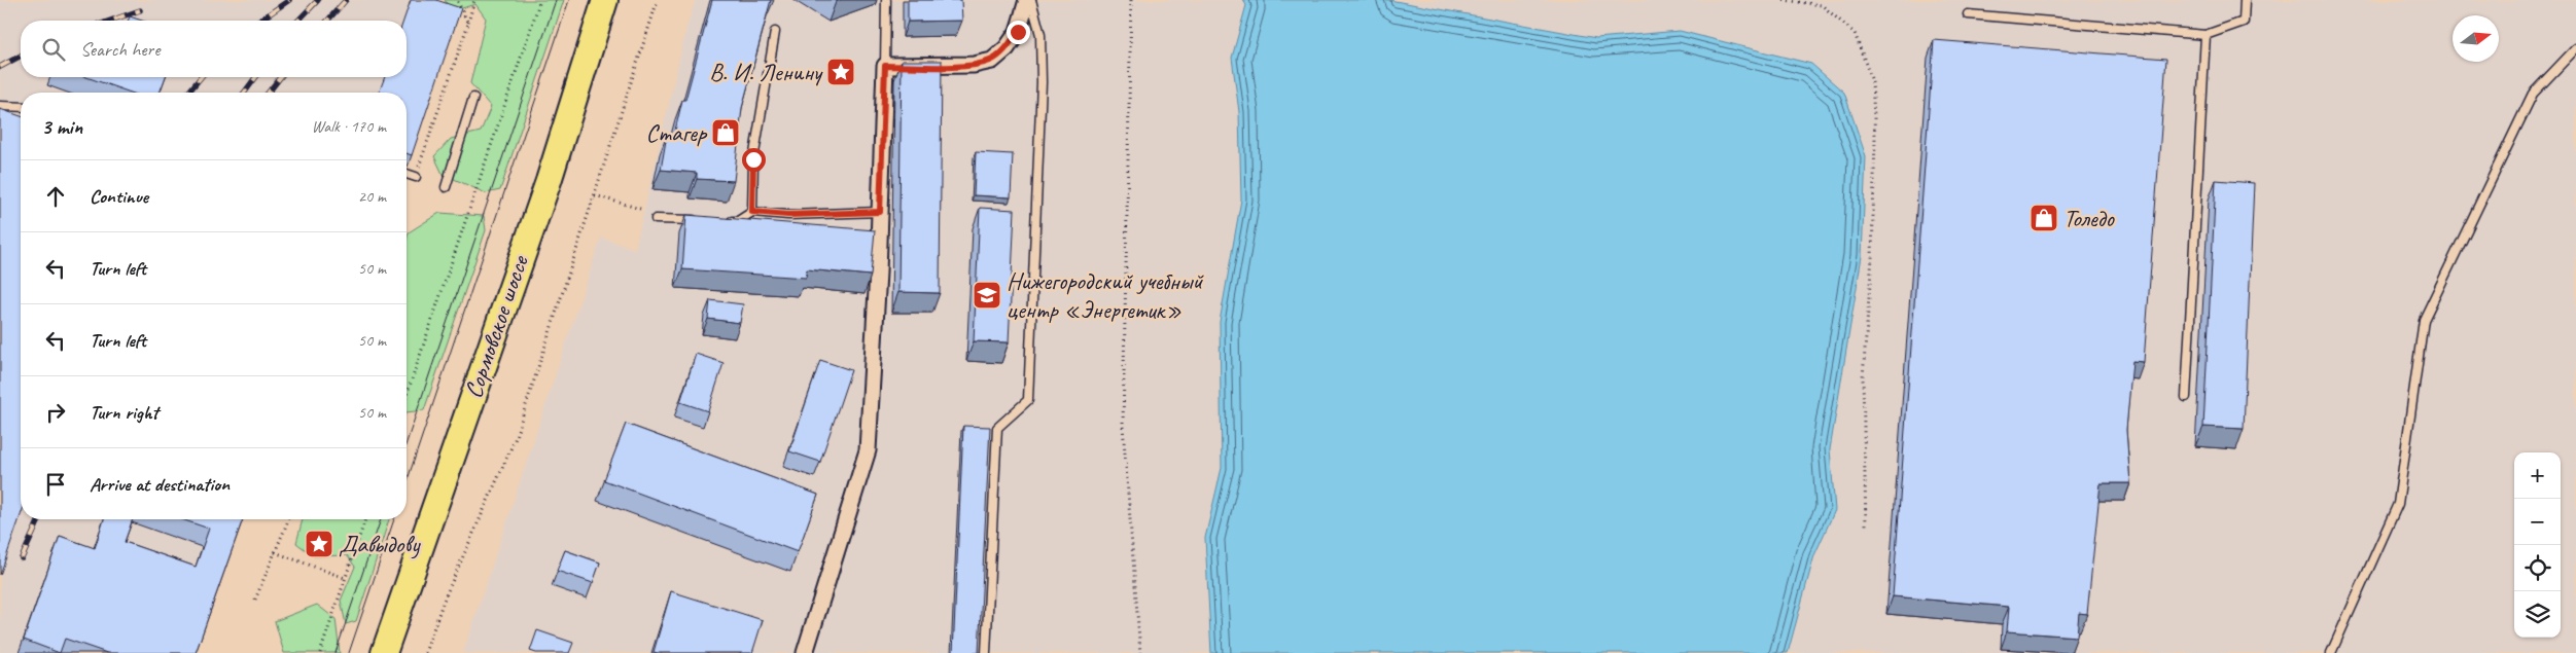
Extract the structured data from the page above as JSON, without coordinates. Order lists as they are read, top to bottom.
{
  "streets": {
    "main road": ["Сормовское шоссе"]
  },
  "places": {
    "place": ["В. И. Ленину", "Давыдову"],
    "shop": ["Стагер", "Толедо"],
    "school or university": ["Нижегородский учебный центр «Энергетик»"]
  },
  "north": "right",
  "page": {
    "search": "Search here",
    "heading": ["3 min", "Walk · 170 m"],
    "list": [
      ["Continue", "20 m"],
      ["Turn left", "50 m"],
      ["Turn left", "50 m"],
      ["Turn right", "50 m"],
      "Arrive at destination"
    ],
    "map_buttons": ["+", "−"]
  }
}
